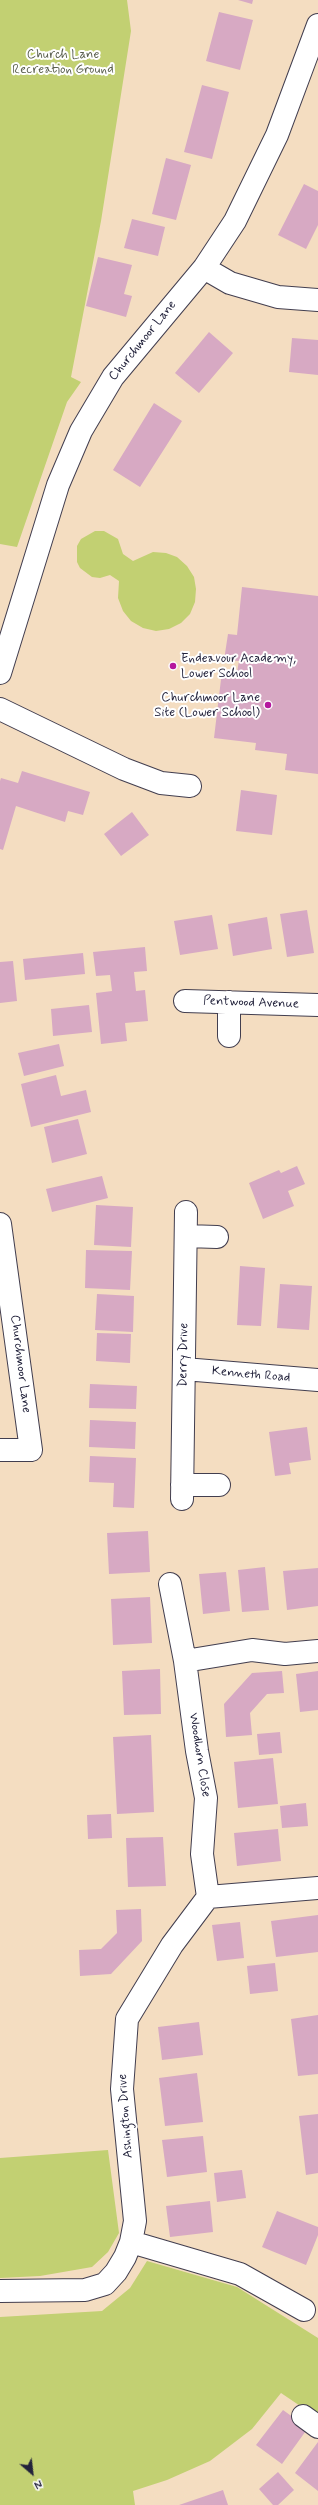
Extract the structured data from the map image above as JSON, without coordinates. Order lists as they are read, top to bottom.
{
  "streets": {
    "street": [
      "Churchmoor Lane",
      "Pentwood Avenue",
      "Derry Drive",
      "Kenneth Road",
      "Woodhorn Close",
      "Ashington Drive"
    ]
  },
  "crossings": [
    ["Derry Drive", "Kenneth Road"],
    ["Woodhorn Close", "Ashington Drive"]
  ],
  "parks": ["Church Lane Recreation Ground"],
  "places": ["Endeavour Academy, Lower School", "Churchmoor Lane Site (Lower School)"],
  "north": "bottom right"
}
